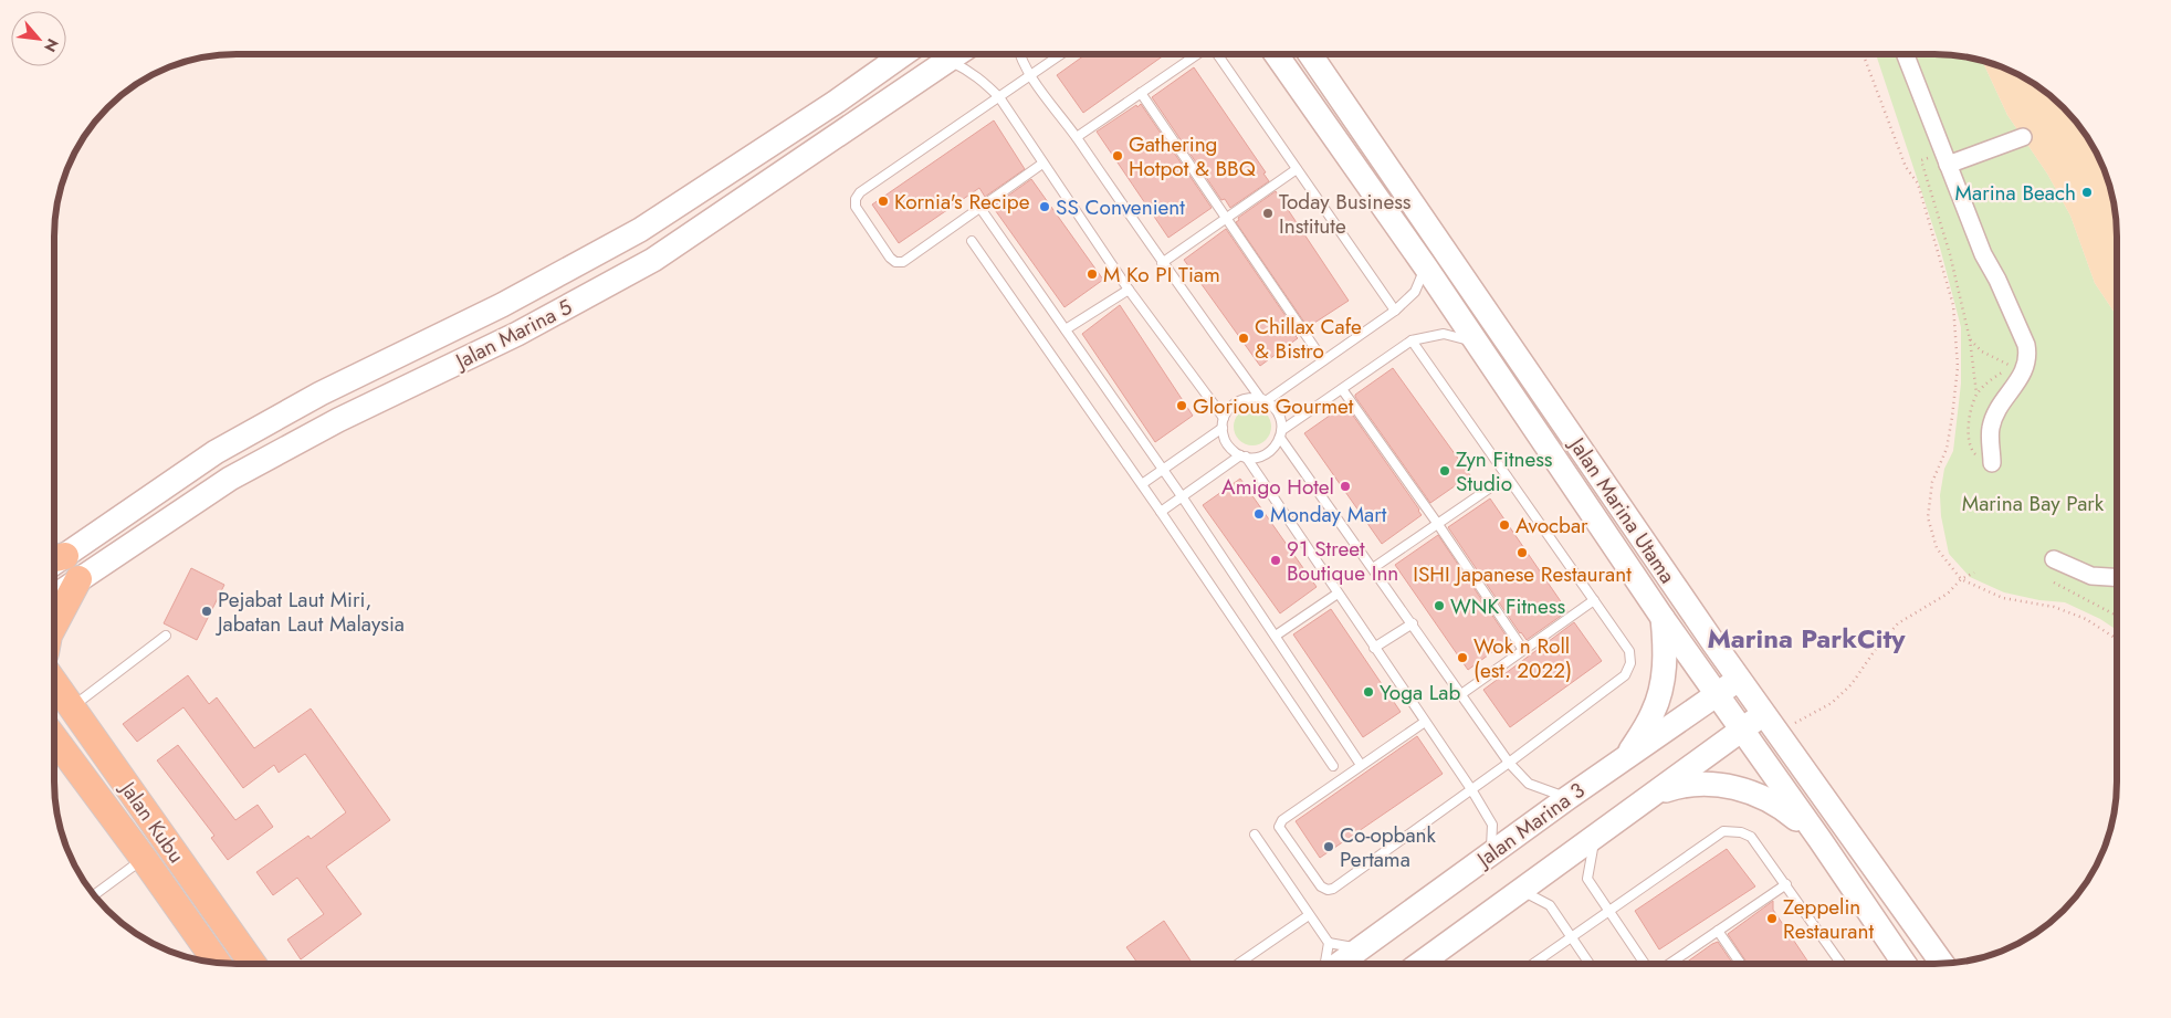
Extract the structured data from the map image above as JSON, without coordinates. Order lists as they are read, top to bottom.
{
  "streets": {
    "main road": ["Jalan Kubu"],
    "street": ["Jalan Marina 5", "Jalan Marina Utama", "Jalan Marina 3"]
  },
  "crossings": [
    ["Jalan Marina Utama", "Jalan Marina 3"]
  ],
  "districts": ["Marina ParkCity"],
  "parks": ["Marina Bay Park"],
  "places": [
    "Gathering Hotpot & BBQ",
    "Marina Beach",
    "Kornia's Recipe",
    "SS Convenient",
    "Today Business Institute",
    "M Ko PI Tiam",
    "Chillax Cafe & Bistro",
    "Glorious Gourmet",
    "Zyn Fitness Studio",
    "Amigo Hotel",
    "Monday Mart",
    "Avocbar",
    "ISHI Japanese Restaurant",
    "91 Street Boutique Inn",
    "WNK Fitness",
    "Pejabat Laut Miri, Jabatan Laut Malaysia",
    "Wok n Roll (est. 2022)",
    "Yoga Lab",
    "Co-opbank Pertama",
    "Zeppelin Restaurant"
  ],
  "north": "bottom right"
}
